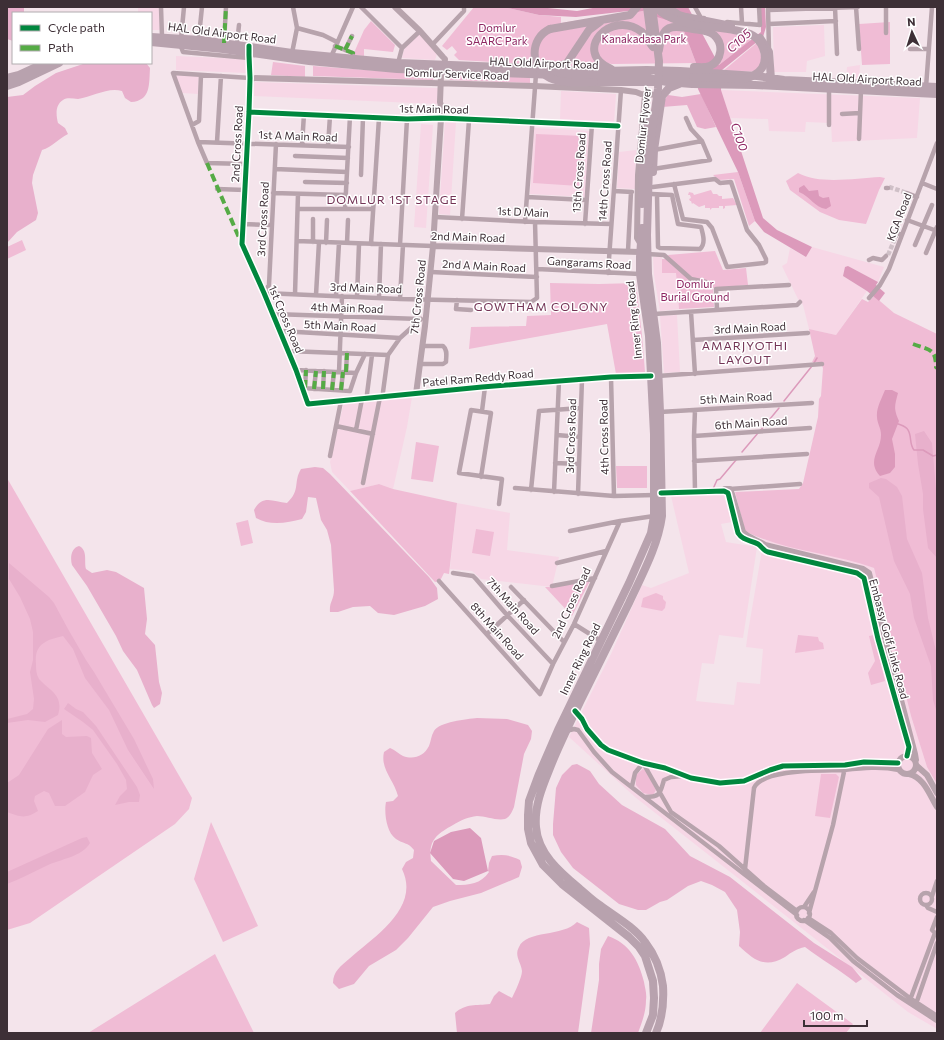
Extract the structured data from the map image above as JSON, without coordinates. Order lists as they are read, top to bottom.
{
  "streets": {
    "main road": ["HAL Old Airport Road", "Domlur Flyover", "Inner Ring Road"],
    "street": [
      "Domlur Service Road",
      "1st Main Road",
      "1st A Main Road",
      "2nd Cross Road",
      "13th Cross Road",
      "14th Cross Road",
      "1st D Main",
      "KGA Road",
      "3rd Cross Road",
      "2nd Main Road",
      "Gangarams Road",
      "2nd A Main Road",
      "3rd Main Road",
      "7th Cross Road",
      "4th Main Road",
      "1st Cross Road",
      "5th Main Road",
      "Patel Ram Reddy Road",
      "6th Main Road",
      "4th Cross Road",
      "7th Main Road",
      "8th Main Road",
      "Embassy Golf Links Road"
    ]
  },
  "crossings": [
    ["HAL Old Airport Road", "2nd Cross Road"],
    ["HAL Old Airport Road", "7th Cross Road"],
    ["Domlur Service Road", "2nd Cross Road"],
    ["Domlur Service Road", "14th Cross Road"],
    ["Domlur Service Road", "7th Cross Road"],
    ["1st Main Road", "2nd Cross Road"],
    ["1st Main Road", "13th Cross Road"],
    ["1st Main Road", "14th Cross Road"],
    ["1st Main Road", "7th Cross Road"],
    ["Domlur Flyover", "2nd Main Road"],
    ["Domlur Flyover", "Inner Ring Road"],
    ["1st A Main Road", "2nd Cross Road"],
    ["1st A Main Road", "3rd Cross Road"],
    ["2nd Cross Road", "1st Cross Road"],
    ["2nd Cross Road", "7th Main Road"],
    ["2nd Cross Road", "8th Main Road"],
    ["13th Cross Road", "1st D Main"],
    ["14th Cross Road", "1st D Main"],
    ["14th Cross Road", "2nd Main Road"],
    ["14th Cross Road", "Gangarams Road"],
    ["1st D Main", "7th Cross Road"],
    ["3rd Cross Road", "3rd Main Road"],
    ["3rd Cross Road", "1st Cross Road"],
    ["3rd Cross Road", "Patel Ram Reddy Road"],
    ["2nd Main Road", "7th Cross Road"],
    ["2nd Main Road", "Inner Ring Road"],
    ["Gangarams Road", "Inner Ring Road"],
    ["2nd A Main Road", "3rd Main Road"],
    ["2nd A Main Road", "7th Cross Road"],
    ["3rd Main Road", "7th Cross Road"],
    ["3rd Main Road", "1st Cross Road"],
    ["7th Cross Road", "Patel Ram Reddy Road"],
    ["4th Main Road", "1st Cross Road"],
    ["1st Cross Road", "5th Main Road"],
    ["1st Cross Road", "Patel Ram Reddy Road"],
    ["Inner Ring Road", "5th Main Road"],
    ["Inner Ring Road", "Patel Ram Reddy Road"],
    ["Patel Ram Reddy Road", "4th Cross Road"]
  ],
  "districts": ["DOMLUR 1ST STAGE", "GOWTHAM COLONY", "AMARJYOTHI LAYOUT"],
  "water": ["C105", "C100"],
  "parks": ["Domlur SAARC Park", "Kanakadasa Park", "Domlur Burial Ground"],
  "legend": ["Cycle path", "Path"],
  "scale_bar": "100 m",
  "north": "top"
}
